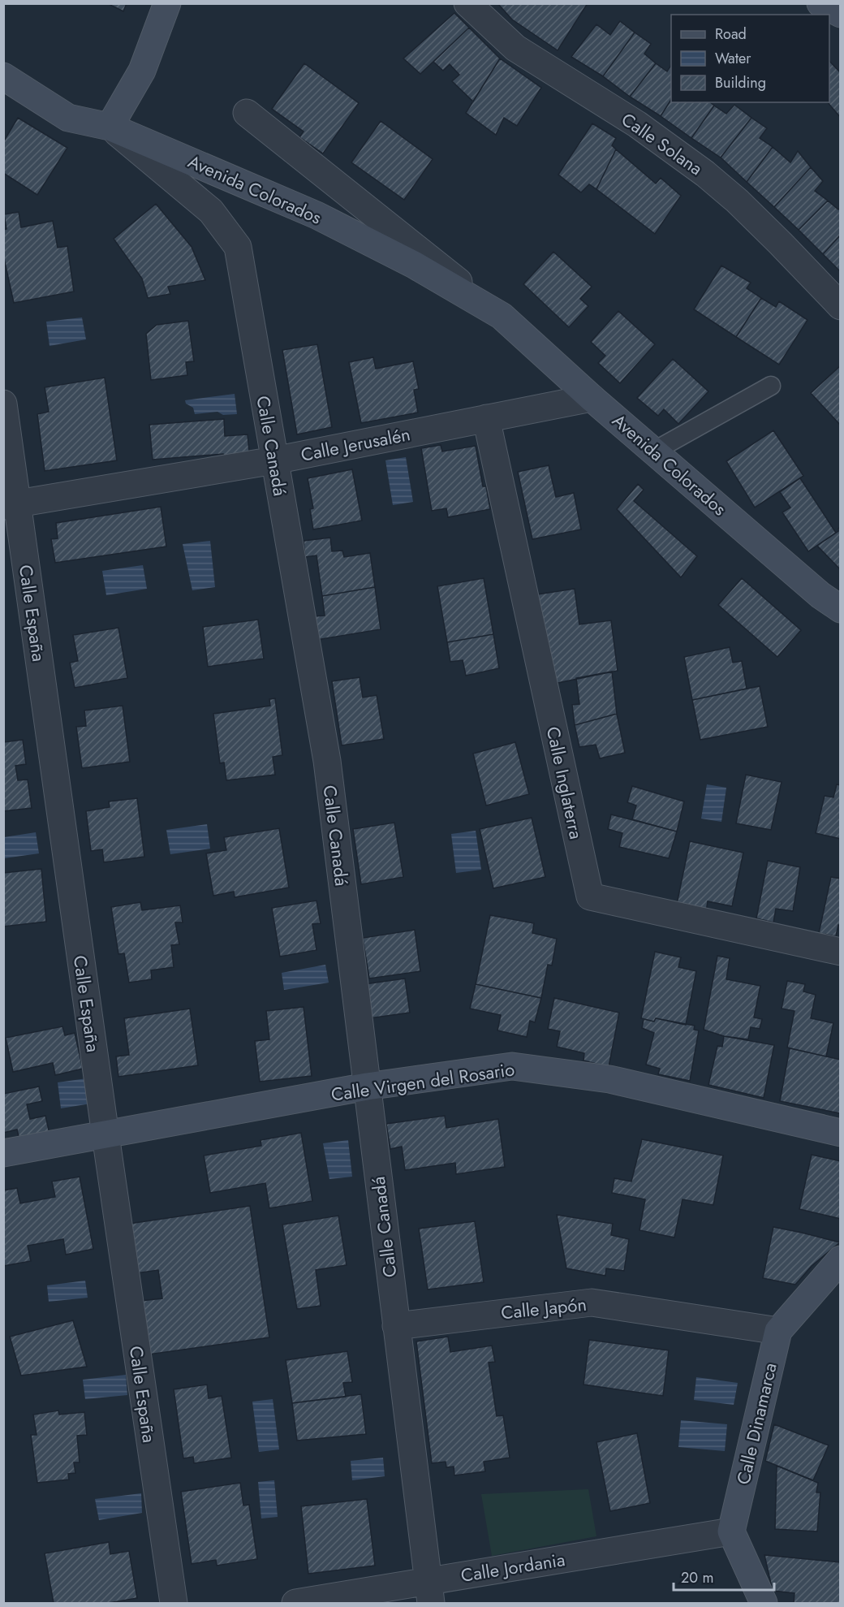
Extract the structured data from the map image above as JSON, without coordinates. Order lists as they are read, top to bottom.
{
  "streets": {
    "street": [
      "Calle Solana",
      "Avenida Colorados",
      "Calle Jerusalén",
      "Calle Canadá",
      "Calle España",
      "Calle Inglaterra",
      "Calle Virgen del Rosario",
      "Calle Japón",
      "Calle Dinamarca",
      "Calle Jordania"
    ]
  },
  "crossings": [
    ["Avenida Colorados", "Calle Jerusalén"],
    ["Avenida Colorados", "Calle Canadá"],
    ["Calle Jerusalén", "Calle Canadá"],
    ["Calle Jerusalén", "Calle España"],
    ["Calle Jerusalén", "Calle Inglaterra"],
    ["Calle Canadá", "Calle Virgen del Rosario"],
    ["Calle Canadá", "Calle Japón"],
    ["Calle Canadá", "Calle Jordania"],
    ["Calle España", "Calle Virgen del Rosario"],
    ["Calle Japón", "Calle Dinamarca"],
    ["Calle Dinamarca", "Calle Jordania"]
  ],
  "legend": ["Road", "Water", "Building"],
  "scale_bar": "20 m"
}
